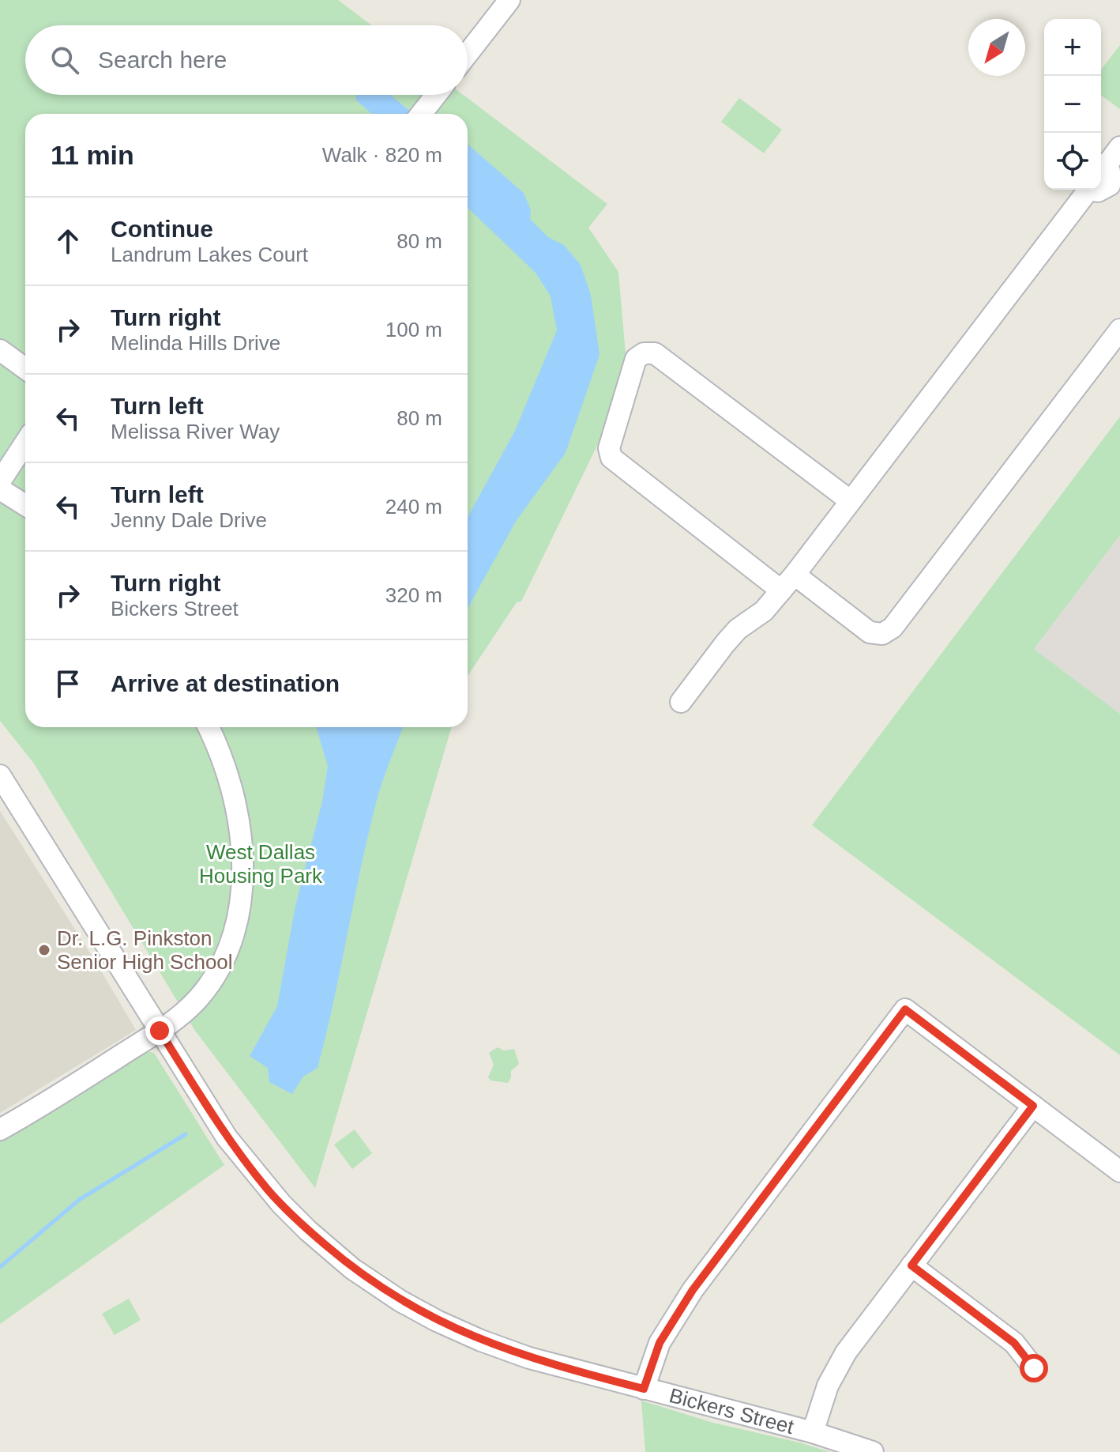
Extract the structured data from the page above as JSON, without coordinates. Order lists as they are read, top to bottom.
{
  "streets": {
    "street": ["Bickers Street"]
  },
  "parks": ["West Dallas Housing Park"],
  "places": ["Dr. L.G. Pinkston Senior High School"],
  "north": "bottom left",
  "page": {
    "map_buttons": ["+", "−"],
    "search": "Search here",
    "heading": ["11 min", "Walk · 820 m"],
    "list": [
      ["Continue", "Landrum Lakes Court", "80 m"],
      ["Turn right", "Melinda Hills Drive", "100 m"],
      ["Turn left", "Melissa River Way", "80 m"],
      ["Turn left", "Jenny Dale Drive", "240 m"],
      ["Turn right", "Bickers Street", "320 m"],
      "Arrive at destination"
    ]
  }
}
